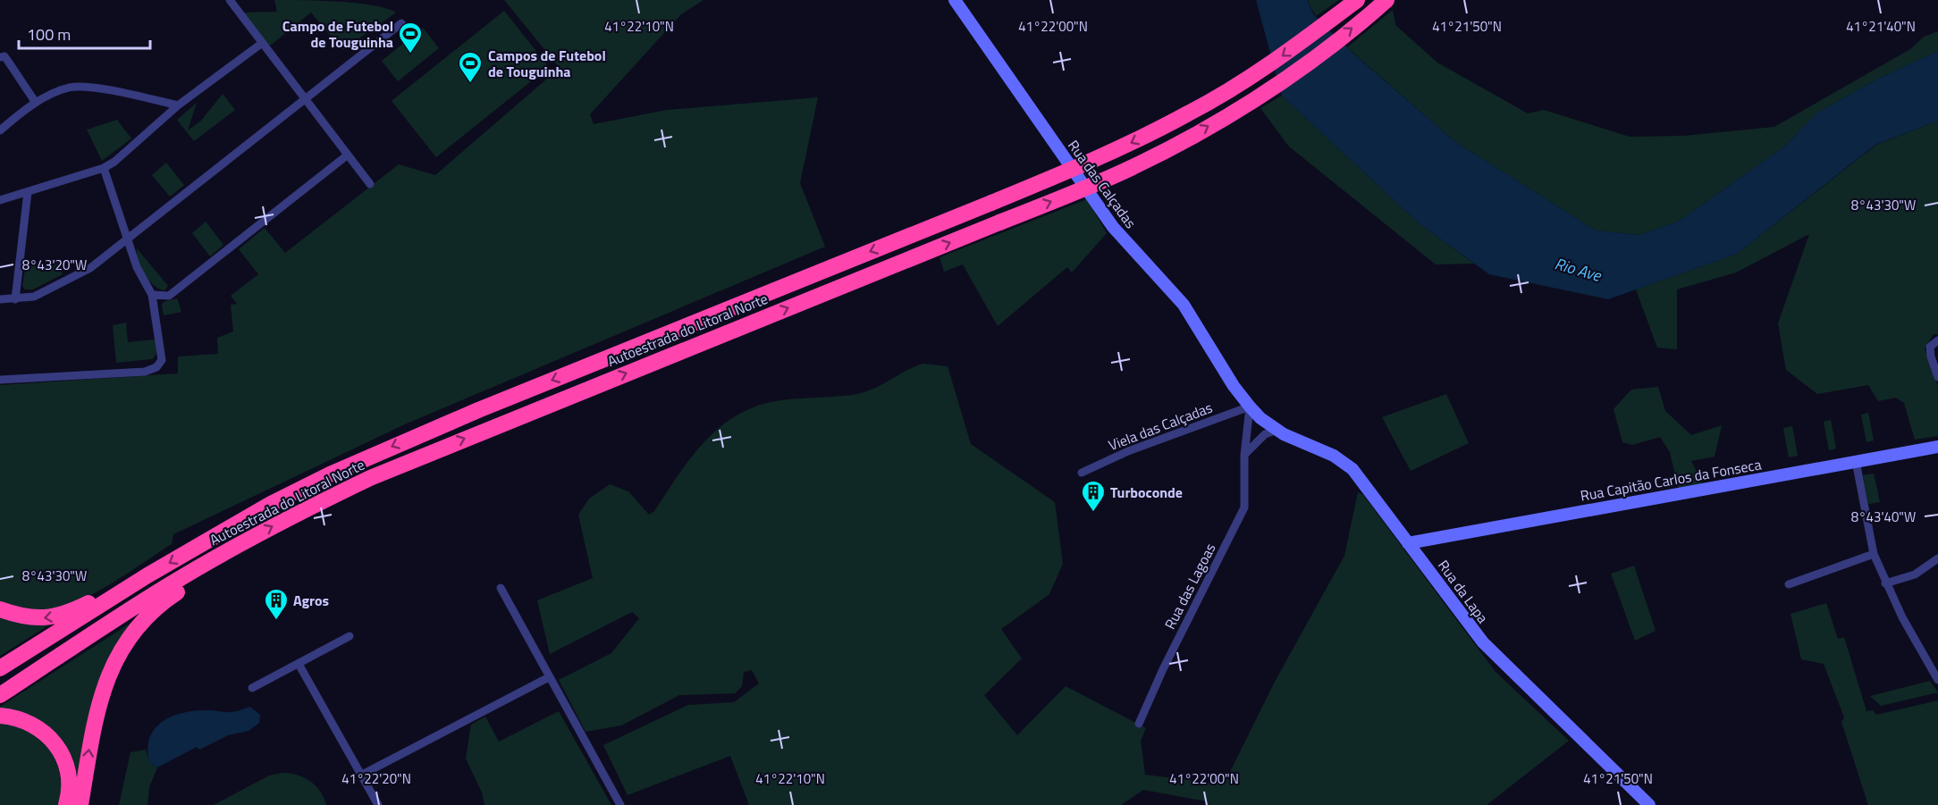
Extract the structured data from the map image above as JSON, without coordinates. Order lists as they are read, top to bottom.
{
  "streets": {
    "highway": ["Autoestrada do Litoral Norte"],
    "main road": ["Rua das Calçadas", "Rua Capitão Carlos da Fonseca", "Rua da Lapa"],
    "street": ["Viela das Calçadas", "Rua das Lagoas"]
  },
  "crossings": [
    ["Rua das Calçadas", "Viela das Calçadas"],
    ["Rua das Calçadas", "Rua das Lagoas"],
    ["Rua das Calçadas", "Rua da Lapa"],
    ["Viela das Calçadas", "Rua das Lagoas"],
    ["Viela das Calçadas", "Rua da Lapa"],
    ["Rua Capitão Carlos da Fonseca", "Rua da Lapa"],
    ["Rua das Lagoas", "Rua da Lapa"]
  ],
  "water": ["Rio Ave"],
  "places": {
    "sports": ["Campo de Futebol de Touguinha", "Campos de Futebol de Touguinha"],
    "building": ["Turboconde", "Agros"]
  },
  "scale_bar": "100 m",
  "coordinates": [
    "41°22'10\"N",
    "41°22'00\"N",
    "41°21'50\"N",
    "41°21'40\"N",
    "8°43'30\"W",
    "8°43'20\"W",
    "8°43'40\"W",
    "41°22'20\"N"
  ]
}
